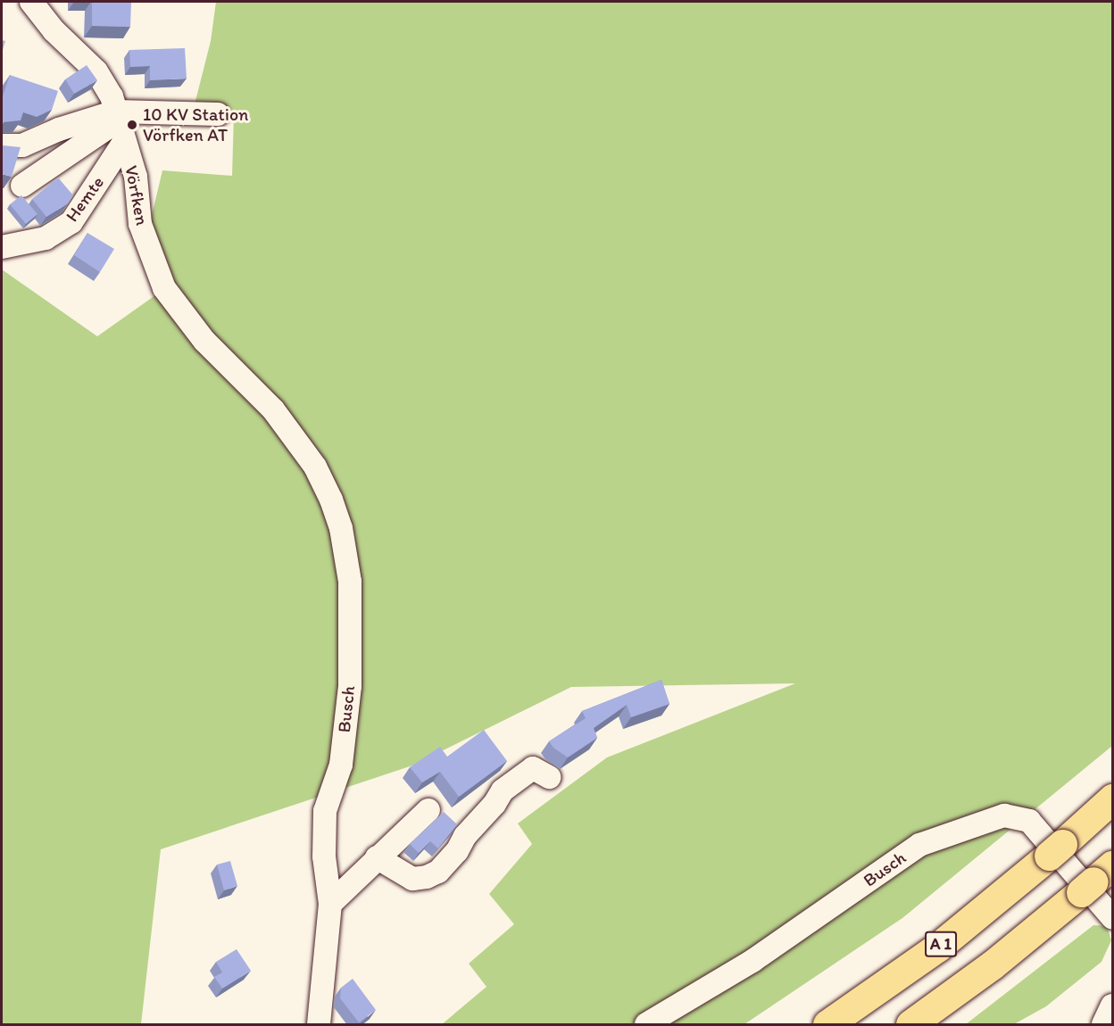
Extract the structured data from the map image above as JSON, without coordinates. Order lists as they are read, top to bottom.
{
  "streets": {
    "highway": ["A 1"],
    "street": ["Vörfken", "Hemte", "Busch"]
  },
  "crossings": [
    ["Vörfken", "Hemte"],
    ["Vörfken", "Busch"]
  ],
  "places": ["10 KV Station Vörfken AT"]
}
